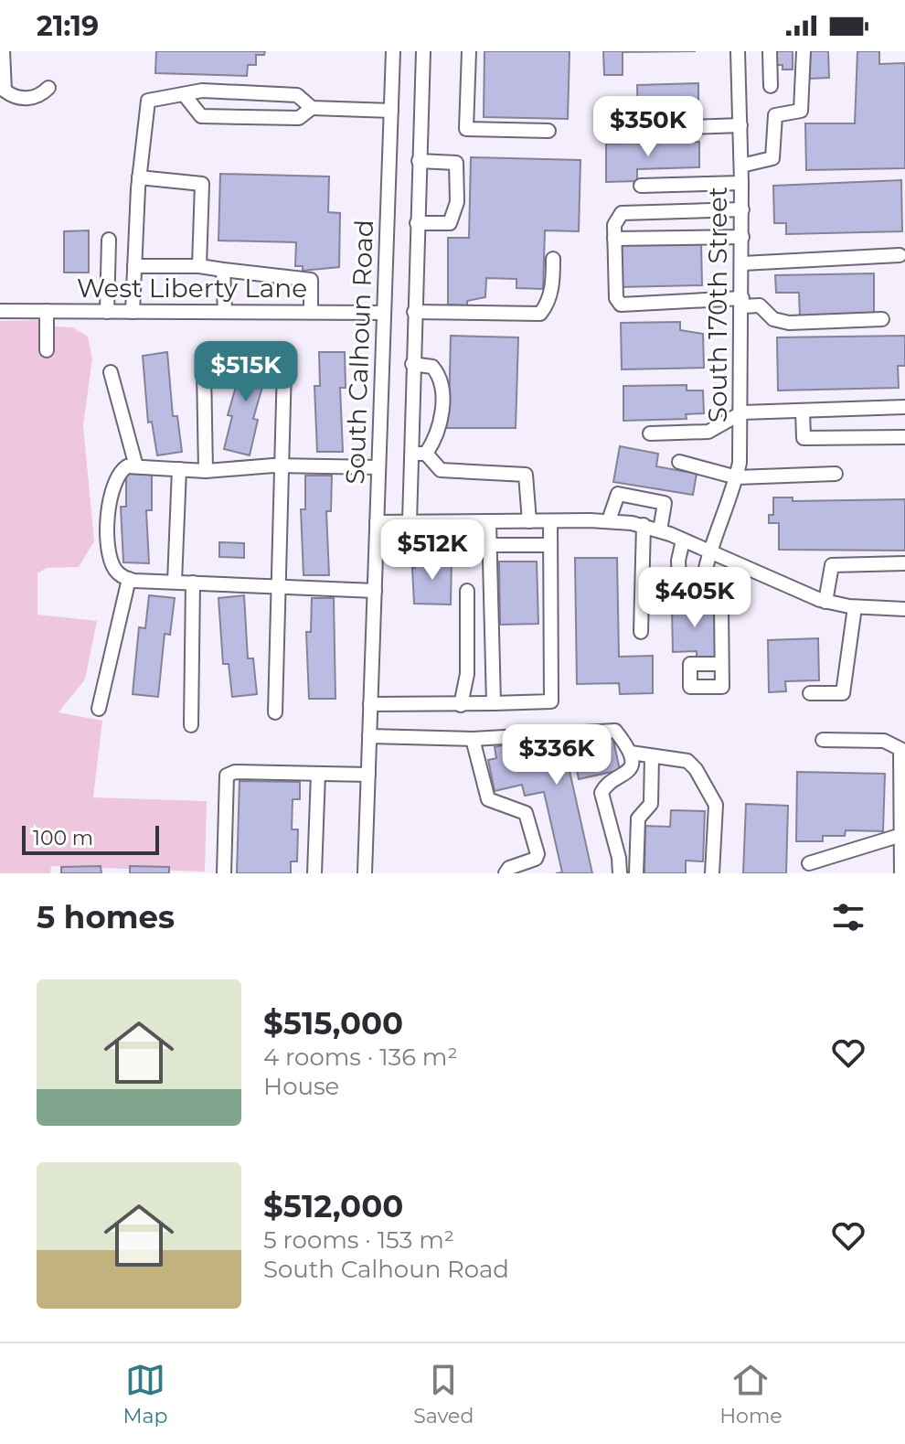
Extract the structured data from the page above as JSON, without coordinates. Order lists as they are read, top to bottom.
{
  "streets": {
    "street": ["West Liberty Lane", "South 170th Street", "South Calhoun Road"]
  },
  "crossings": [
    ["West Liberty Lane", "South Calhoun Road"]
  ],
  "scale_bar": "100 m",
  "page": {
    "status": "21:19",
    "price": [
      "$350K",
      "$515K",
      "$512K",
      "$405K",
      "$336K"
    ],
    "scale": "100 m",
    "heading": "5 homes",
    "list": [
      {
        "name": "$515,000",
        "note": "4 rooms · 136 m² · House"
      },
      {
        "name": "$512,000",
        "note": "5 rooms · 153 m² · South Calhoun Road"
      }
    ],
    "tabs": ["Map", "Saved", "Home"]
  }
}
